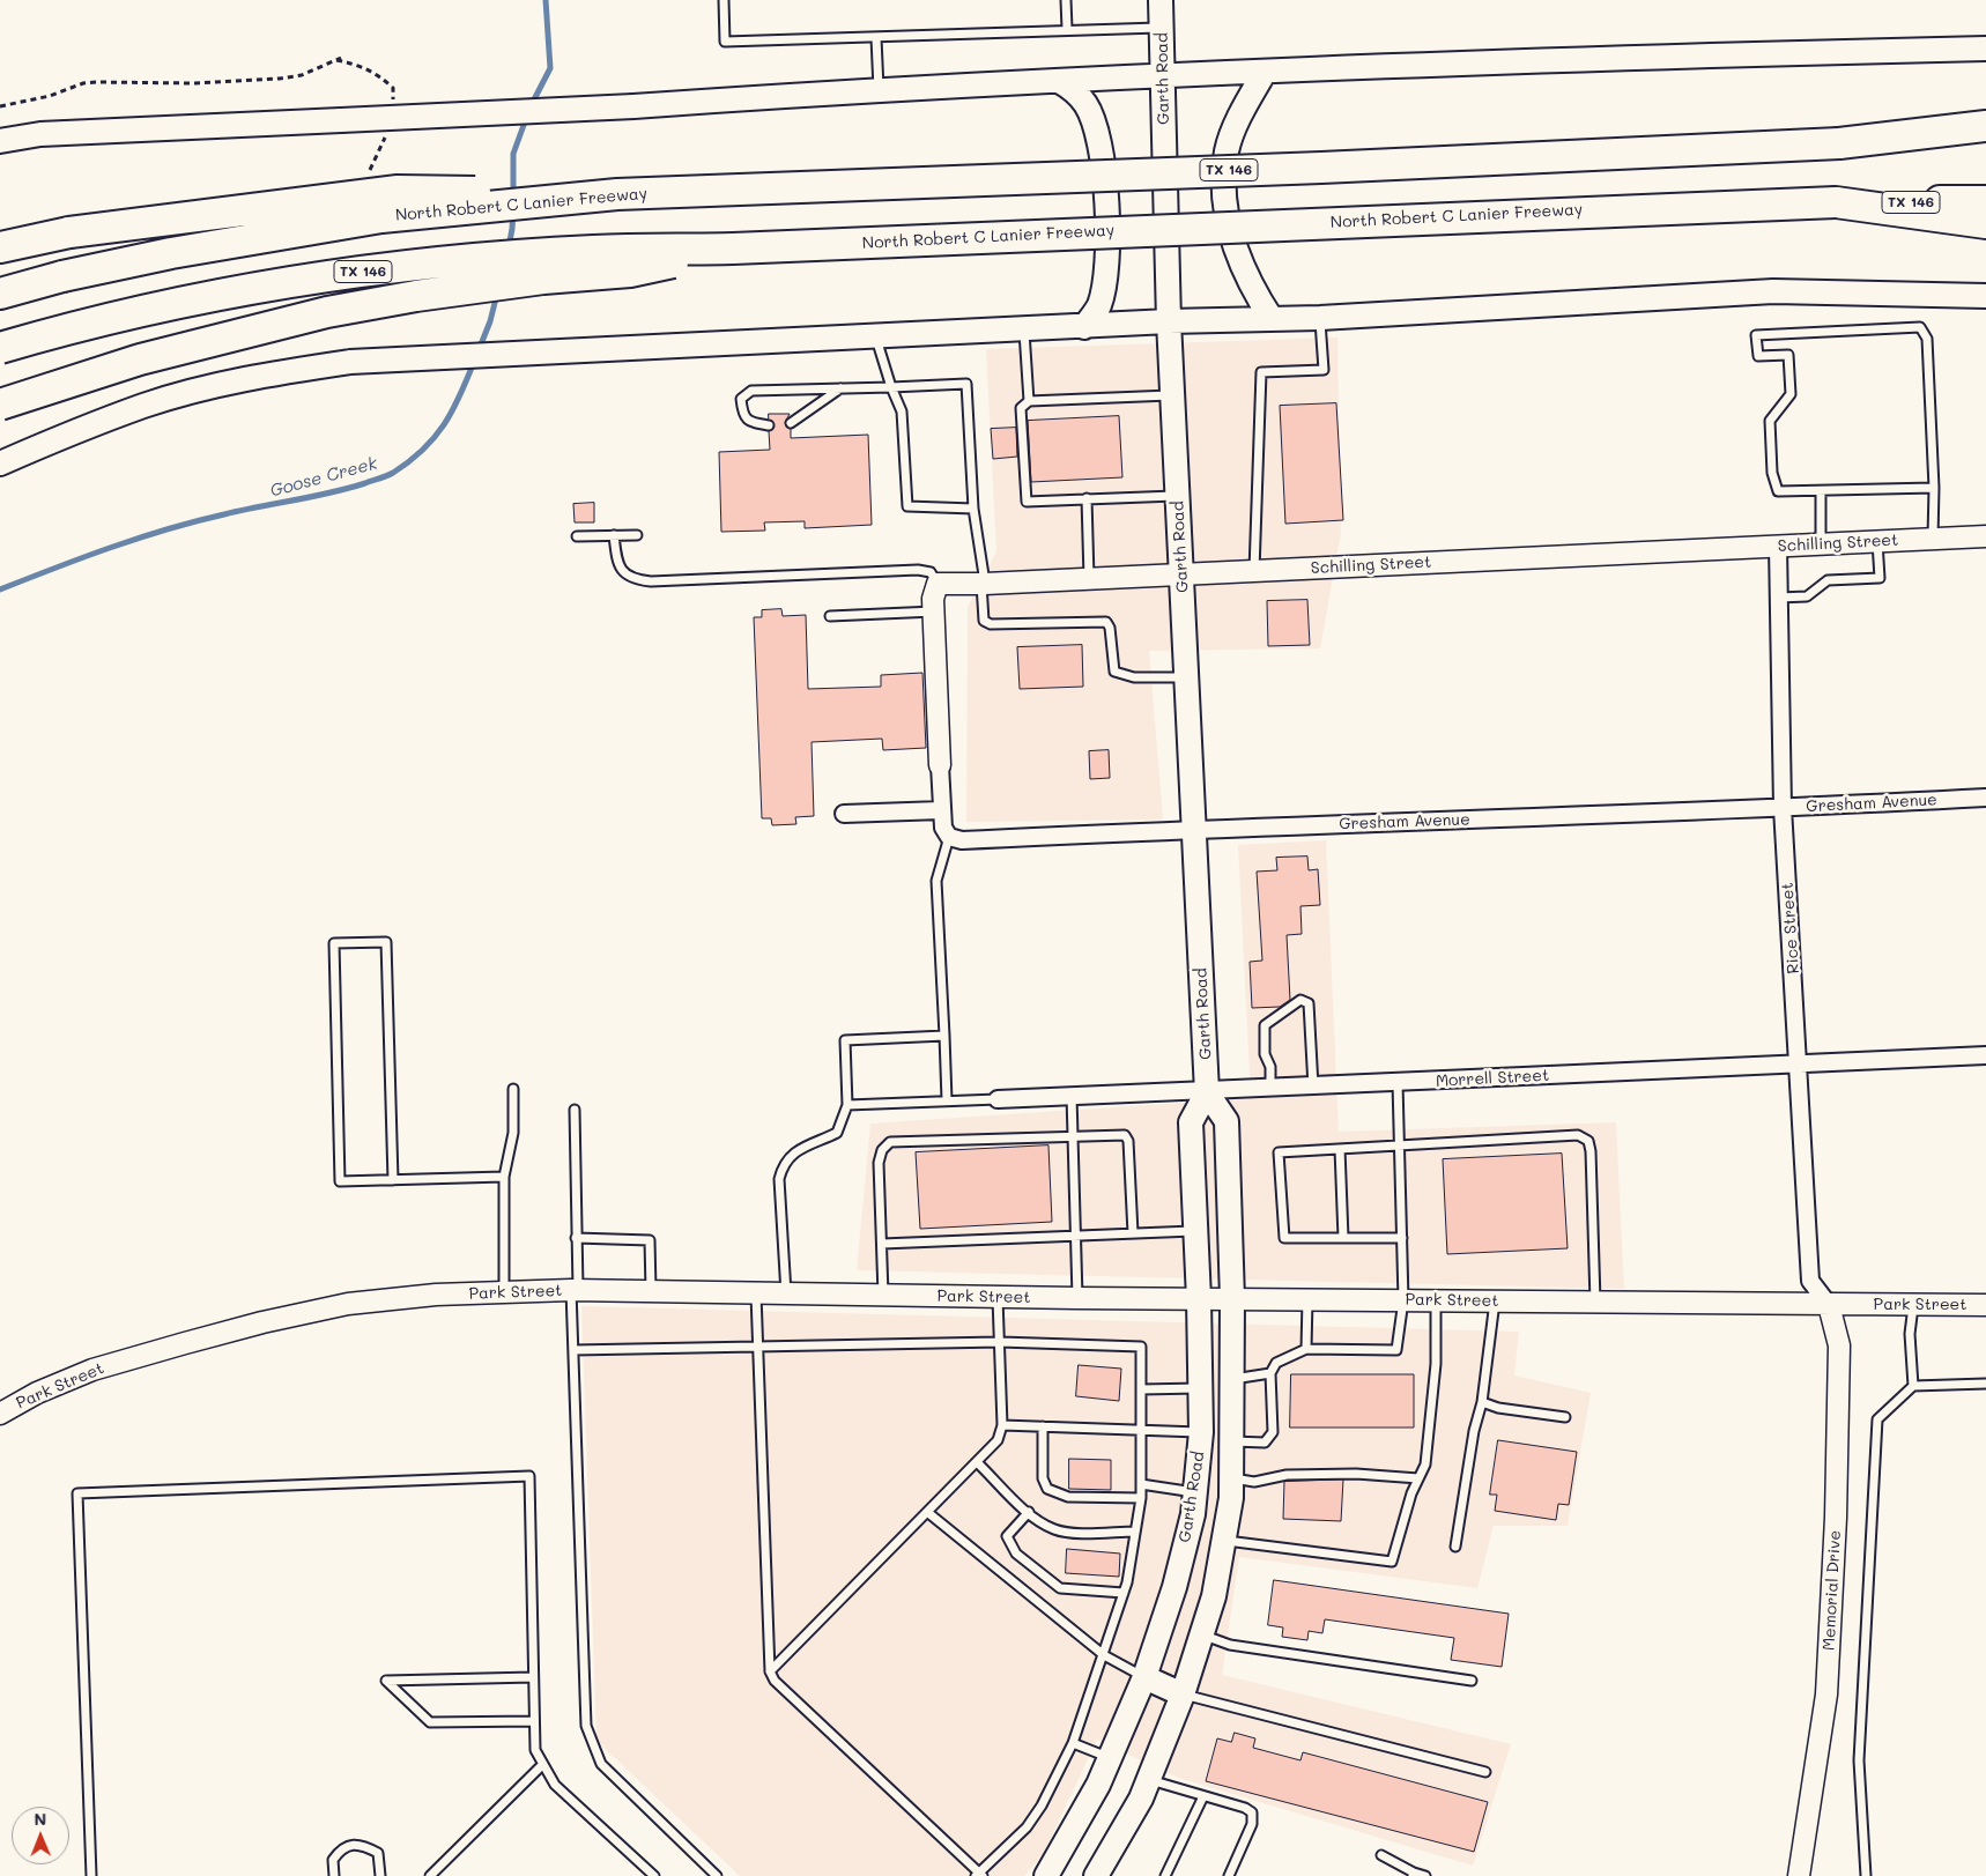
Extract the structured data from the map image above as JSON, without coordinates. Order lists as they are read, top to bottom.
{
  "streets": {
    "highway": ["TX 146", "North Robert C Lanier Freeway"],
    "main road": ["Garth Road"],
    "street": [
      "Schilling Street",
      "Gresham Avenue",
      "Rice Street",
      "Morrell Street",
      "Park Street",
      "Memorial Drive"
    ]
  },
  "crossings": [
    ["Garth Road", "Schilling Street"],
    ["Garth Road", "Gresham Avenue"],
    ["Garth Road", "Morrell Street"],
    ["Garth Road", "Park Street"],
    ["Schilling Street", "Rice Street"],
    ["Gresham Avenue", "Rice Street"],
    ["Rice Street", "Morrell Street"],
    ["Rice Street", "Park Street"],
    ["Rice Street", "Memorial Drive"],
    ["Park Street", "Memorial Drive"]
  ],
  "water": ["Goose Creek"],
  "north": "top"
}
